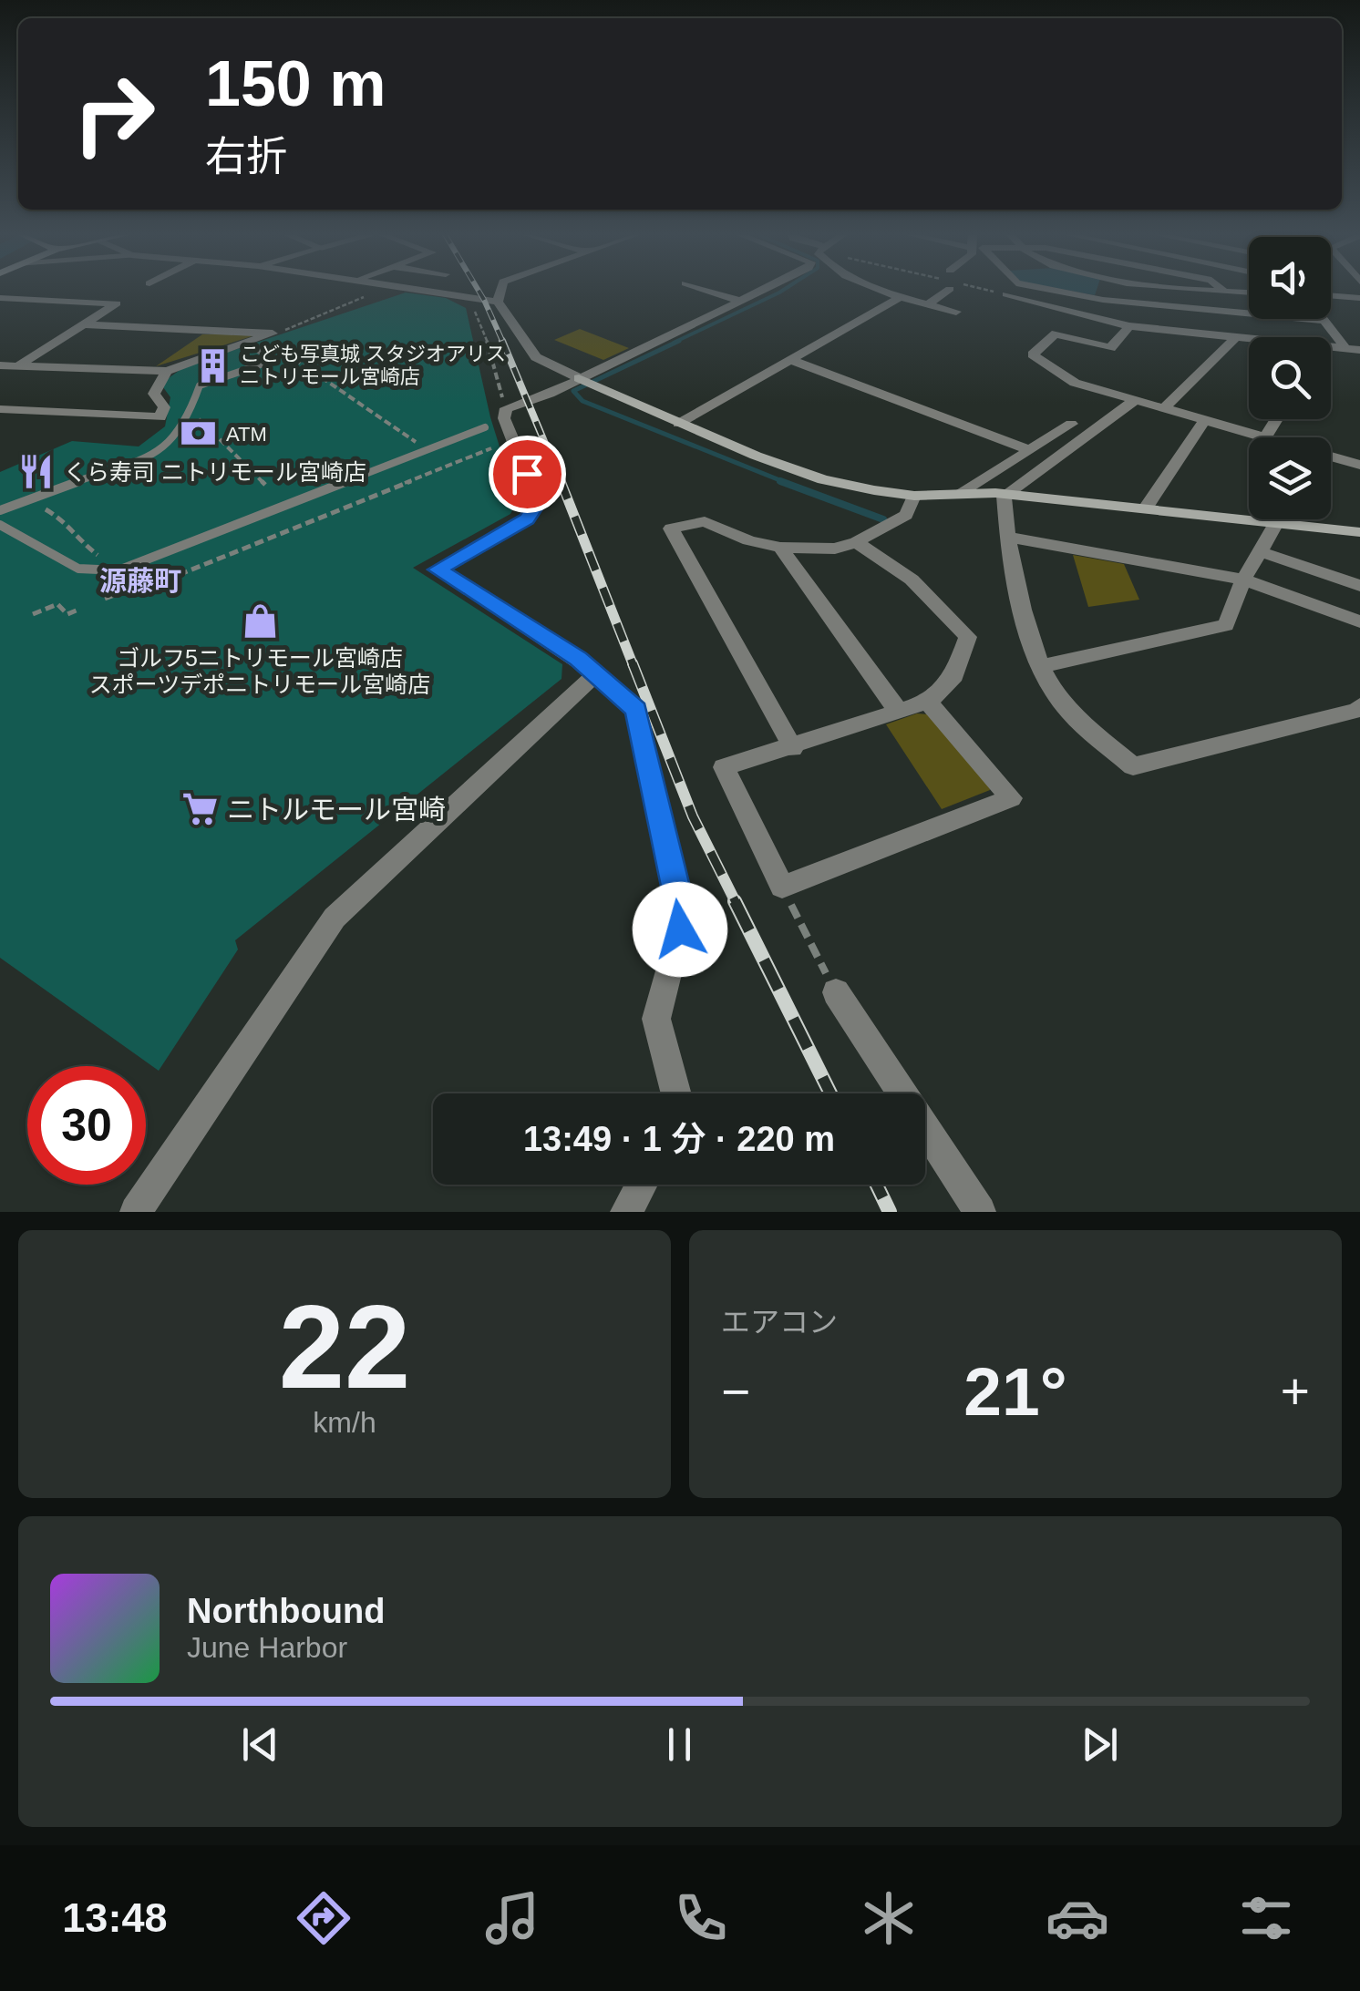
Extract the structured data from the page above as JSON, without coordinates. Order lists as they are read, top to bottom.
{
  "districts": ["源藤町"],
  "places": {
    "building": ["こども写真城 スタジオアリス ニトリモール宮崎店"],
    "bank": ["ATM"],
    "restaurant": ["くら寿司 ニトリモール宮崎店"],
    "shop": ["ゴルフ5ニトリモール宮崎店 スポーツデポニトリモール宮崎店"],
    "supermarket": ["ニトルモール宮崎"]
  },
  "page": {
    "turn": ["150 m", "右折"],
    "limit": "30",
    "trip": "13:49 · 1 分 · 220 m",
    "tile": [
      ["22", "km/h"],
      "エアコン"
    ],
    "heat": ["−", "21°", "+"],
    "song": ["Northbound", "June Harbor"],
    "tabs": "13:48"
  }
}
